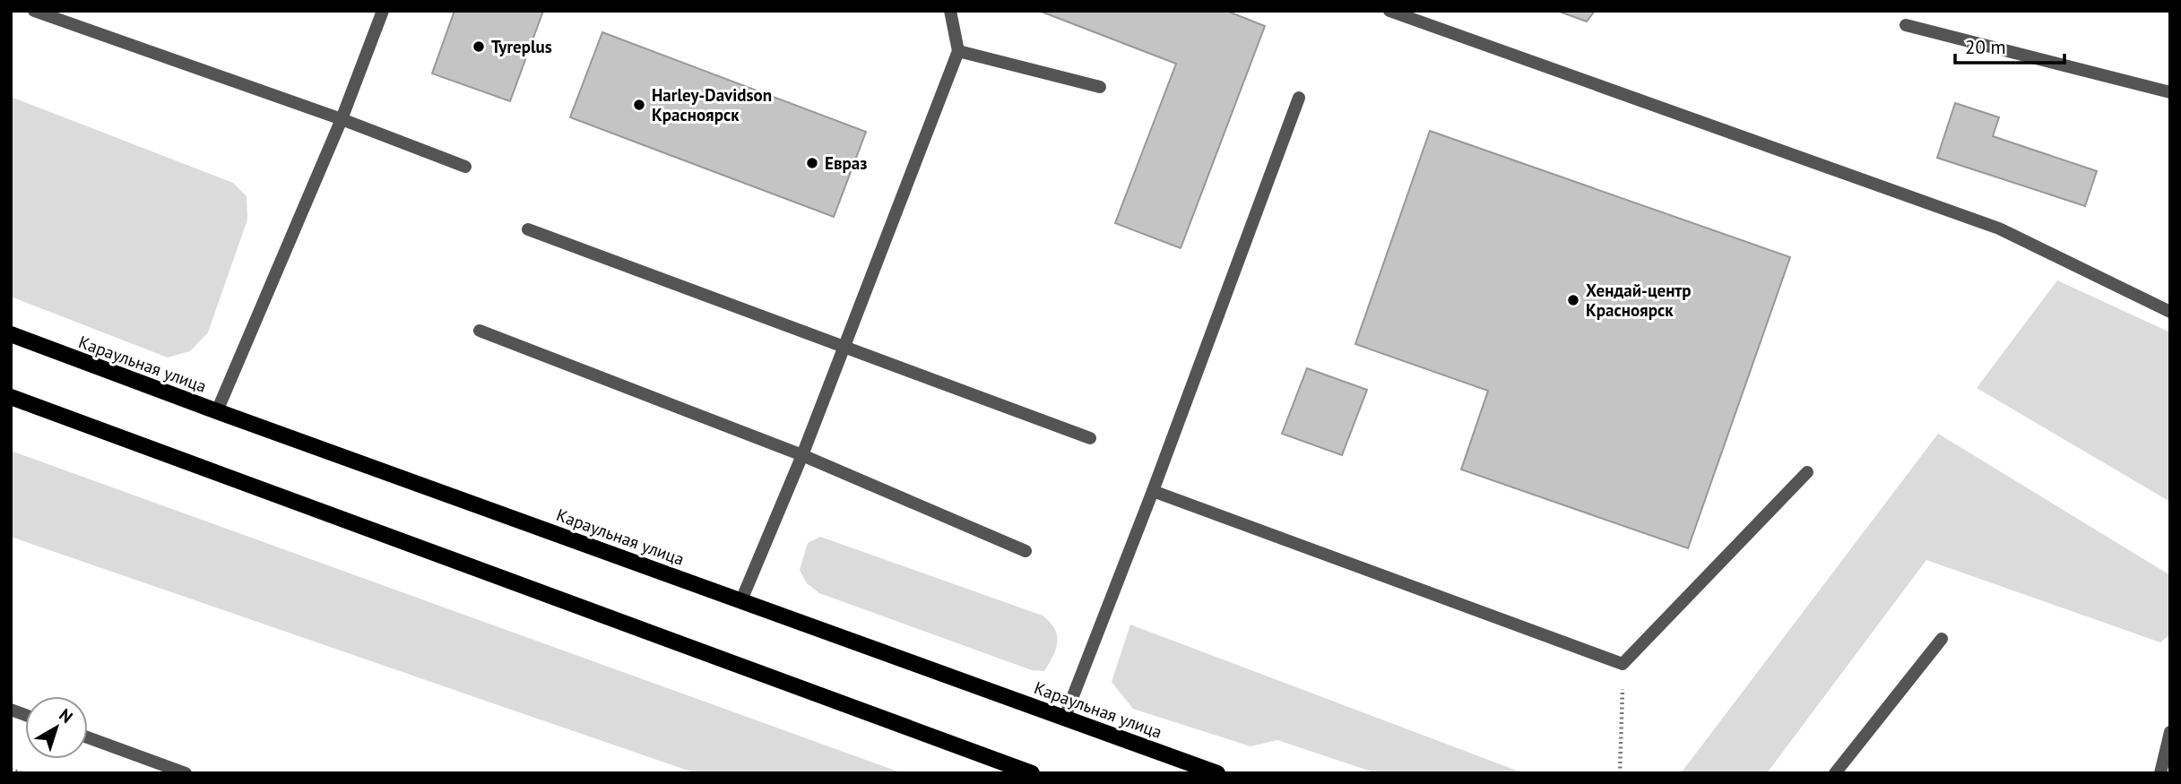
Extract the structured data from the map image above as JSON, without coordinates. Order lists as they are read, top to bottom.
{
  "streets": {
    "main road": ["Караульная улица"]
  },
  "places": [
    "Tyreplus",
    "Harley-Davidson Красноярск",
    "Евраз",
    "Хендай-центр Красноярск"
  ],
  "scale_bar": "20 m",
  "north": "top right"
}
